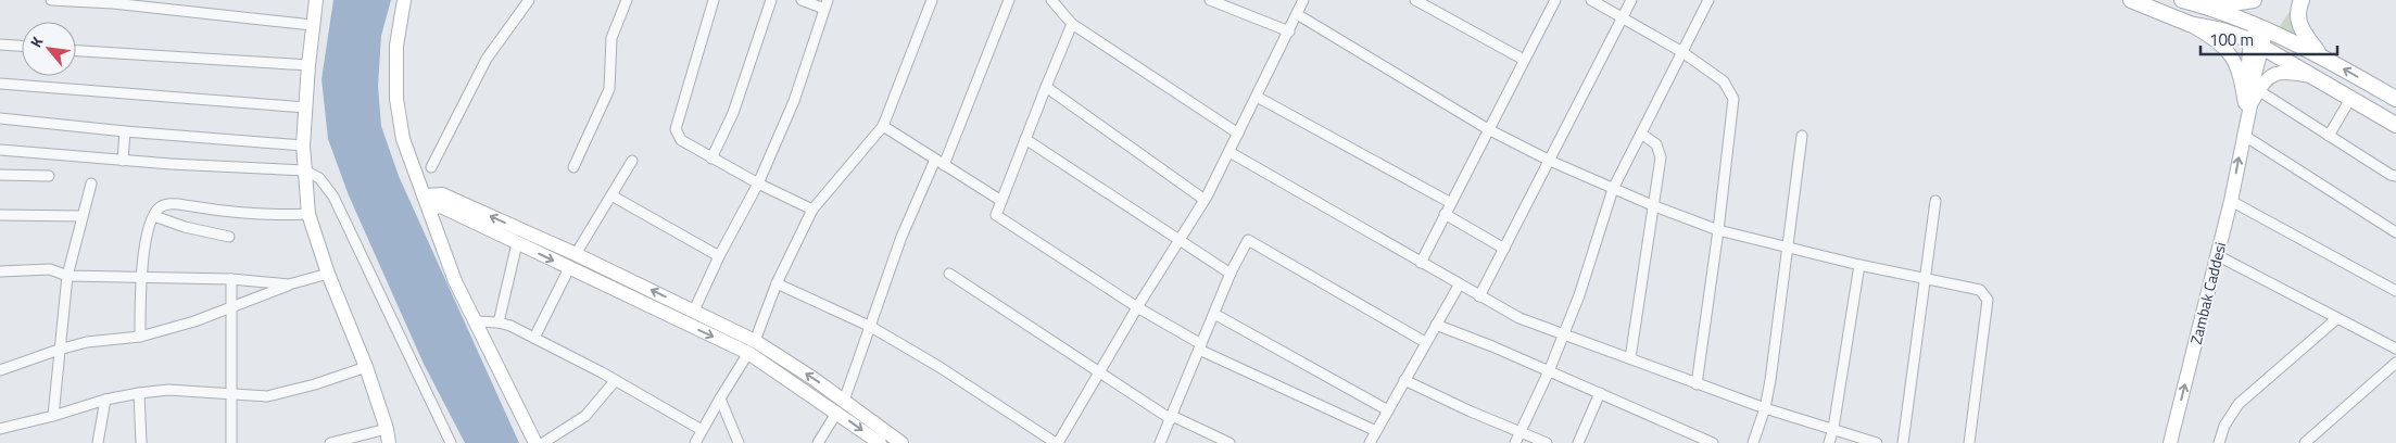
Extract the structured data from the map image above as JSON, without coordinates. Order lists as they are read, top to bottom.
{
  "streets": {
    "main road": ["Zambak Caddesi"]
  },
  "one_way": ["Zambak Caddesi"],
  "scale_bar": "100 m",
  "north": "top left"
}
